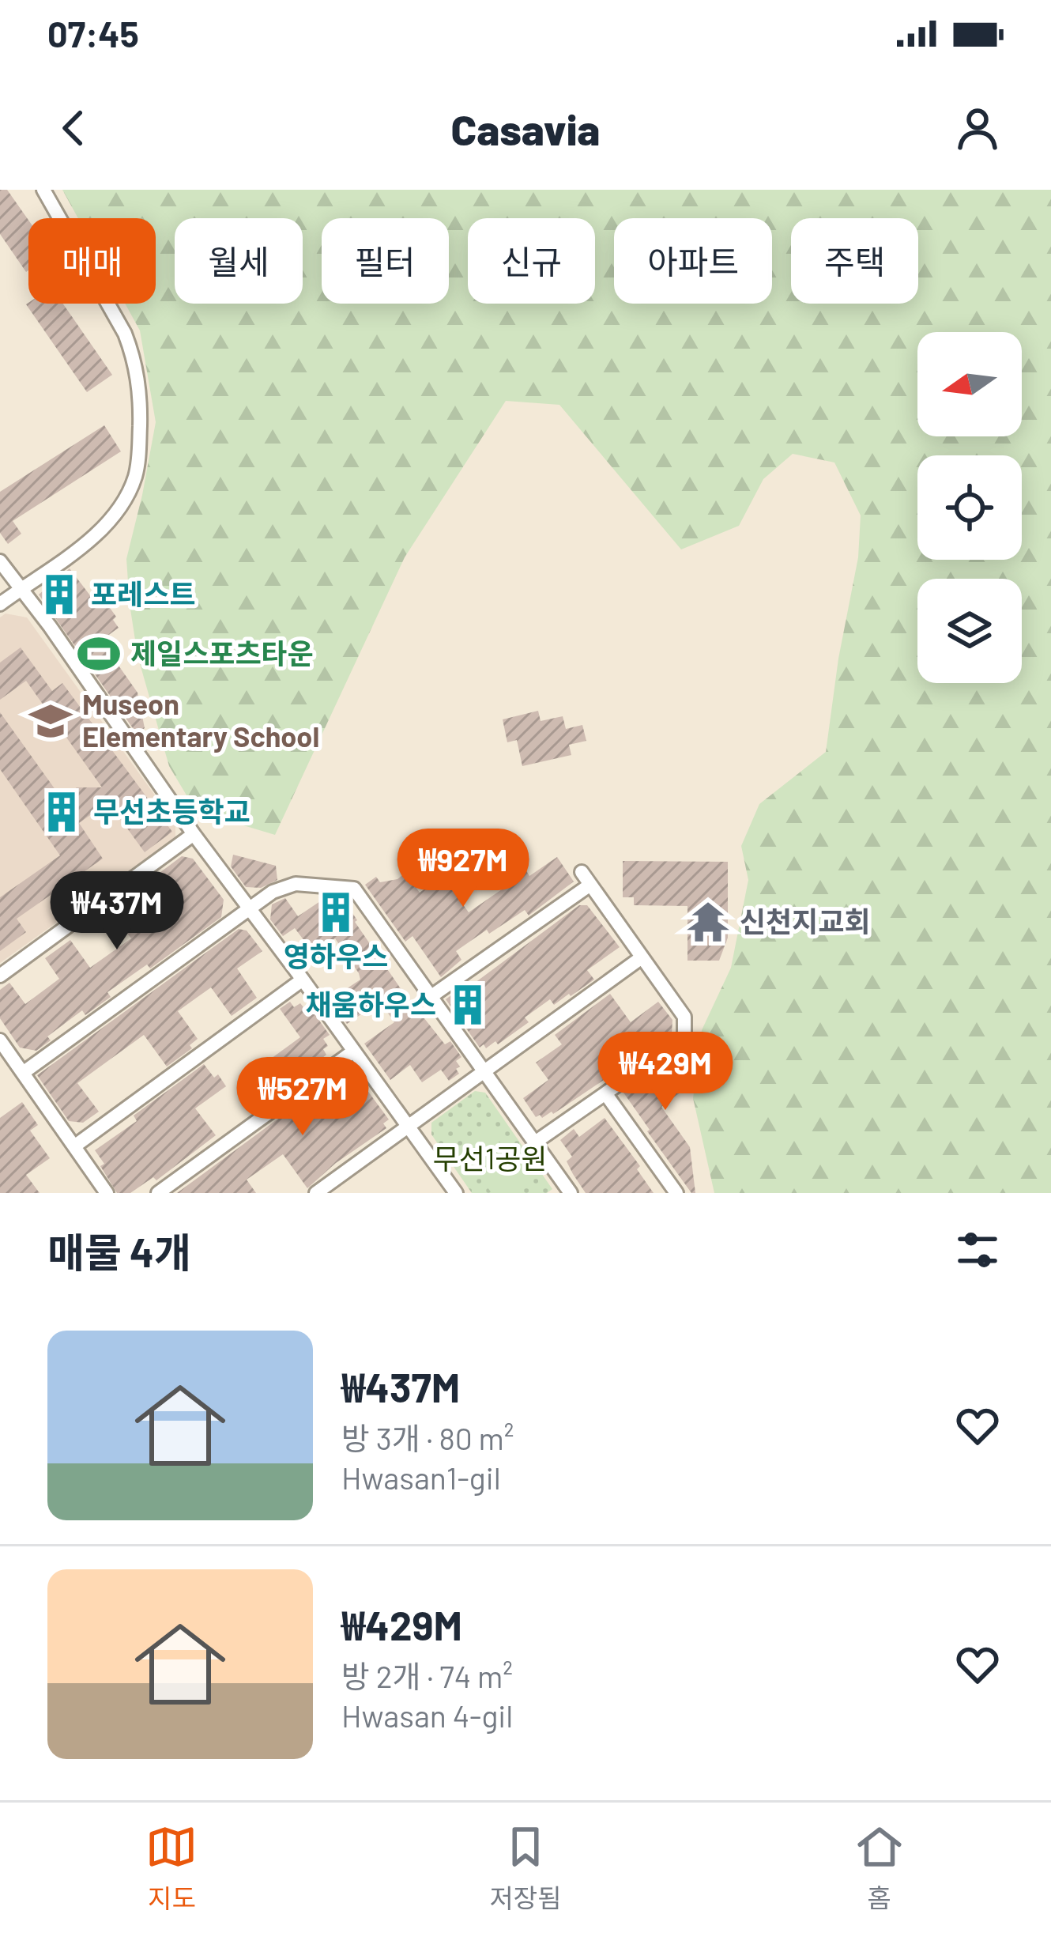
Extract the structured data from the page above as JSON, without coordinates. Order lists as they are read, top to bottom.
{
  "parks": ["무선1공원"],
  "places": {
    "building": [
      "포레스트",
      "무선초등학교",
      "영하우스",
      "채움하우스"
    ],
    "sports": ["제일스포츠타운"],
    "school or university": ["Museon Elementary School"],
    "temple": ["신천지교회"]
  },
  "north": "left",
  "page": {
    "status": "07:45",
    "header": "Casavia",
    "chip": [
      "매매",
      "월세",
      "필터",
      "신규",
      "아파트",
      "주택"
    ],
    "price": [
      "₩927M",
      "₩437M",
      "₩429M",
      "₩527M"
    ],
    "heading": "매물 4개",
    "list": [
      {
        "name": "₩437M",
        "note": "방 3개 · 80 m² · Hwasan1-gil"
      },
      {
        "name": "₩429M",
        "note": "방 2개 · 74 m² · Hwasan 4-gil"
      }
    ],
    "tabs": ["지도", "저장됨", "홈"]
  }
}
